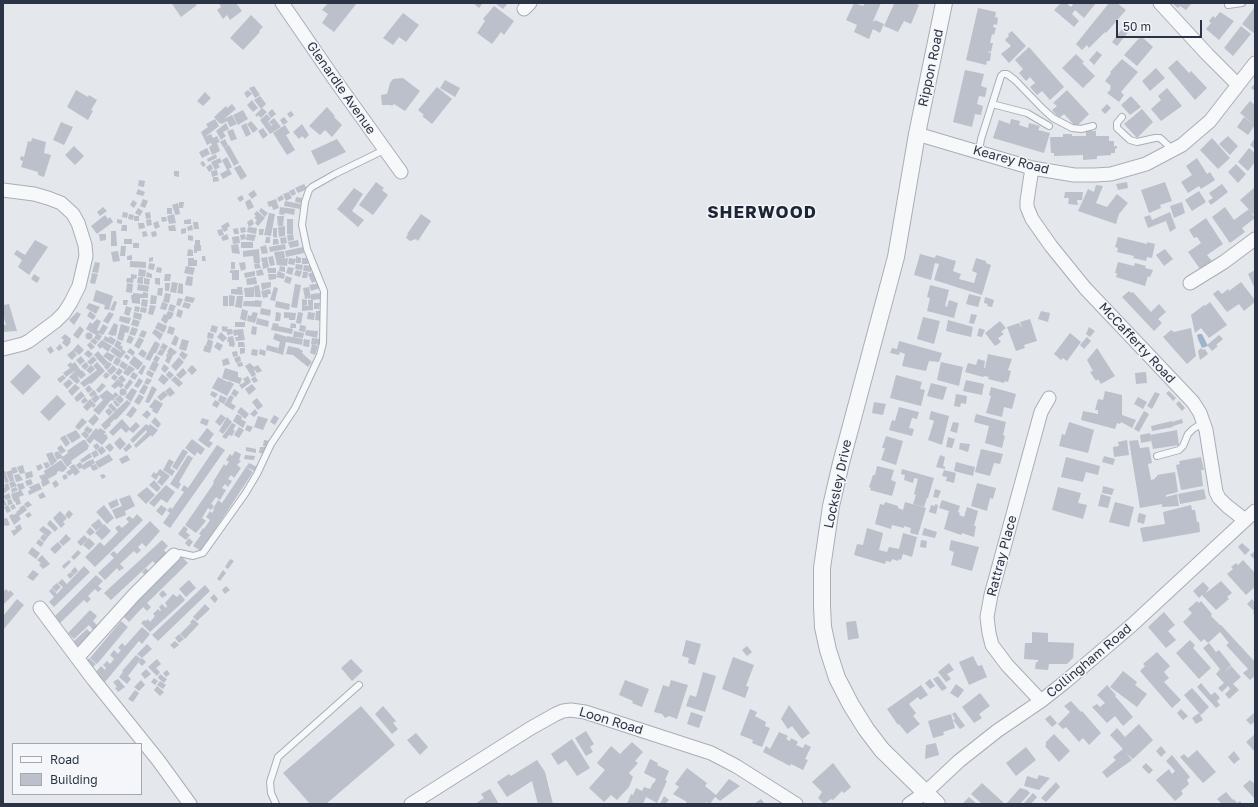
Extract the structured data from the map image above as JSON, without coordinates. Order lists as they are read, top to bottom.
{
  "streets": {
    "street": [
      "Rippon Road",
      "Glenardle Avenue",
      "Kearey Road",
      "McCafferty Road",
      "Locksley Drive",
      "Rattray Place",
      "Collingham Road",
      "Loon Road"
    ]
  },
  "crossings": [
    ["Rippon Road", "Kearey Road"],
    ["Rippon Road", "Locksley Drive"],
    ["Kearey Road", "McCafferty Road"],
    ["Kearey Road", "Locksley Drive"],
    ["McCafferty Road", "Collingham Road"],
    ["Locksley Drive", "Collingham Road"],
    ["Rattray Place", "Collingham Road"]
  ],
  "districts": ["SHERWOOD"],
  "legend": ["Road", "Building"],
  "scale_bar": "50 m"
}
